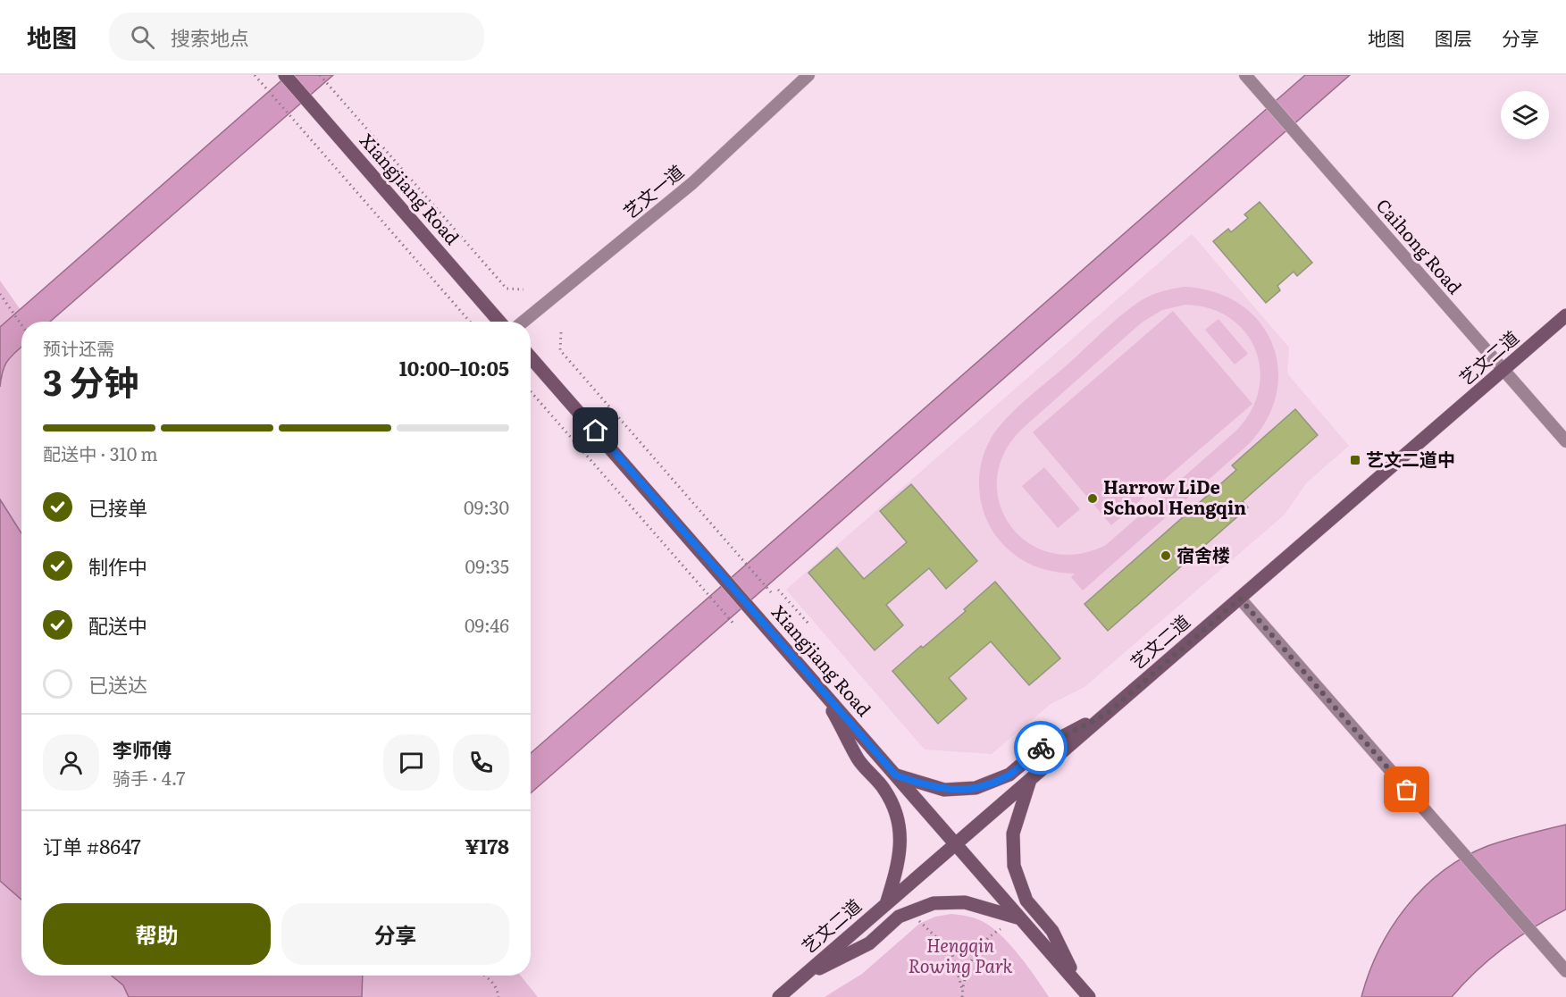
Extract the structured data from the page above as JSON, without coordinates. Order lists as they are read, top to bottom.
{
  "streets": {
    "main road": ["Xiangjiang Road", "艺文二道"],
    "street": ["艺文一道", "Caihong Road"]
  },
  "crossings": [
    ["Xiangjiang Road", "艺文二道"],
    ["Caihong Road", "艺文二道"]
  ],
  "parks": ["Hengqin Rowing Park"],
  "places": {
    "transit": ["艺文二道中"],
    "other": ["Harrow LiDe School Hengqin", "宿舍楼"]
  },
  "page": {
    "header": "地图",
    "search": "搜索地点",
    "nav": ["地图", "图层", "分享"],
    "heading": ["3 分钟", "预计还需", "10:00–10:05"],
    "panel": [
      "李师傅",
      "骑手 · 4.7",
      "订单 #8647",
      "¥178"
    ],
    "bar": "配送中 · 310 m",
    "list": [
      ["已接单", "09:30"],
      ["制作中", "09:35"],
      ["配送中", "09:46"],
      "已送达"
    ],
    "buttons": ["帮助", "分享"]
  }
}
